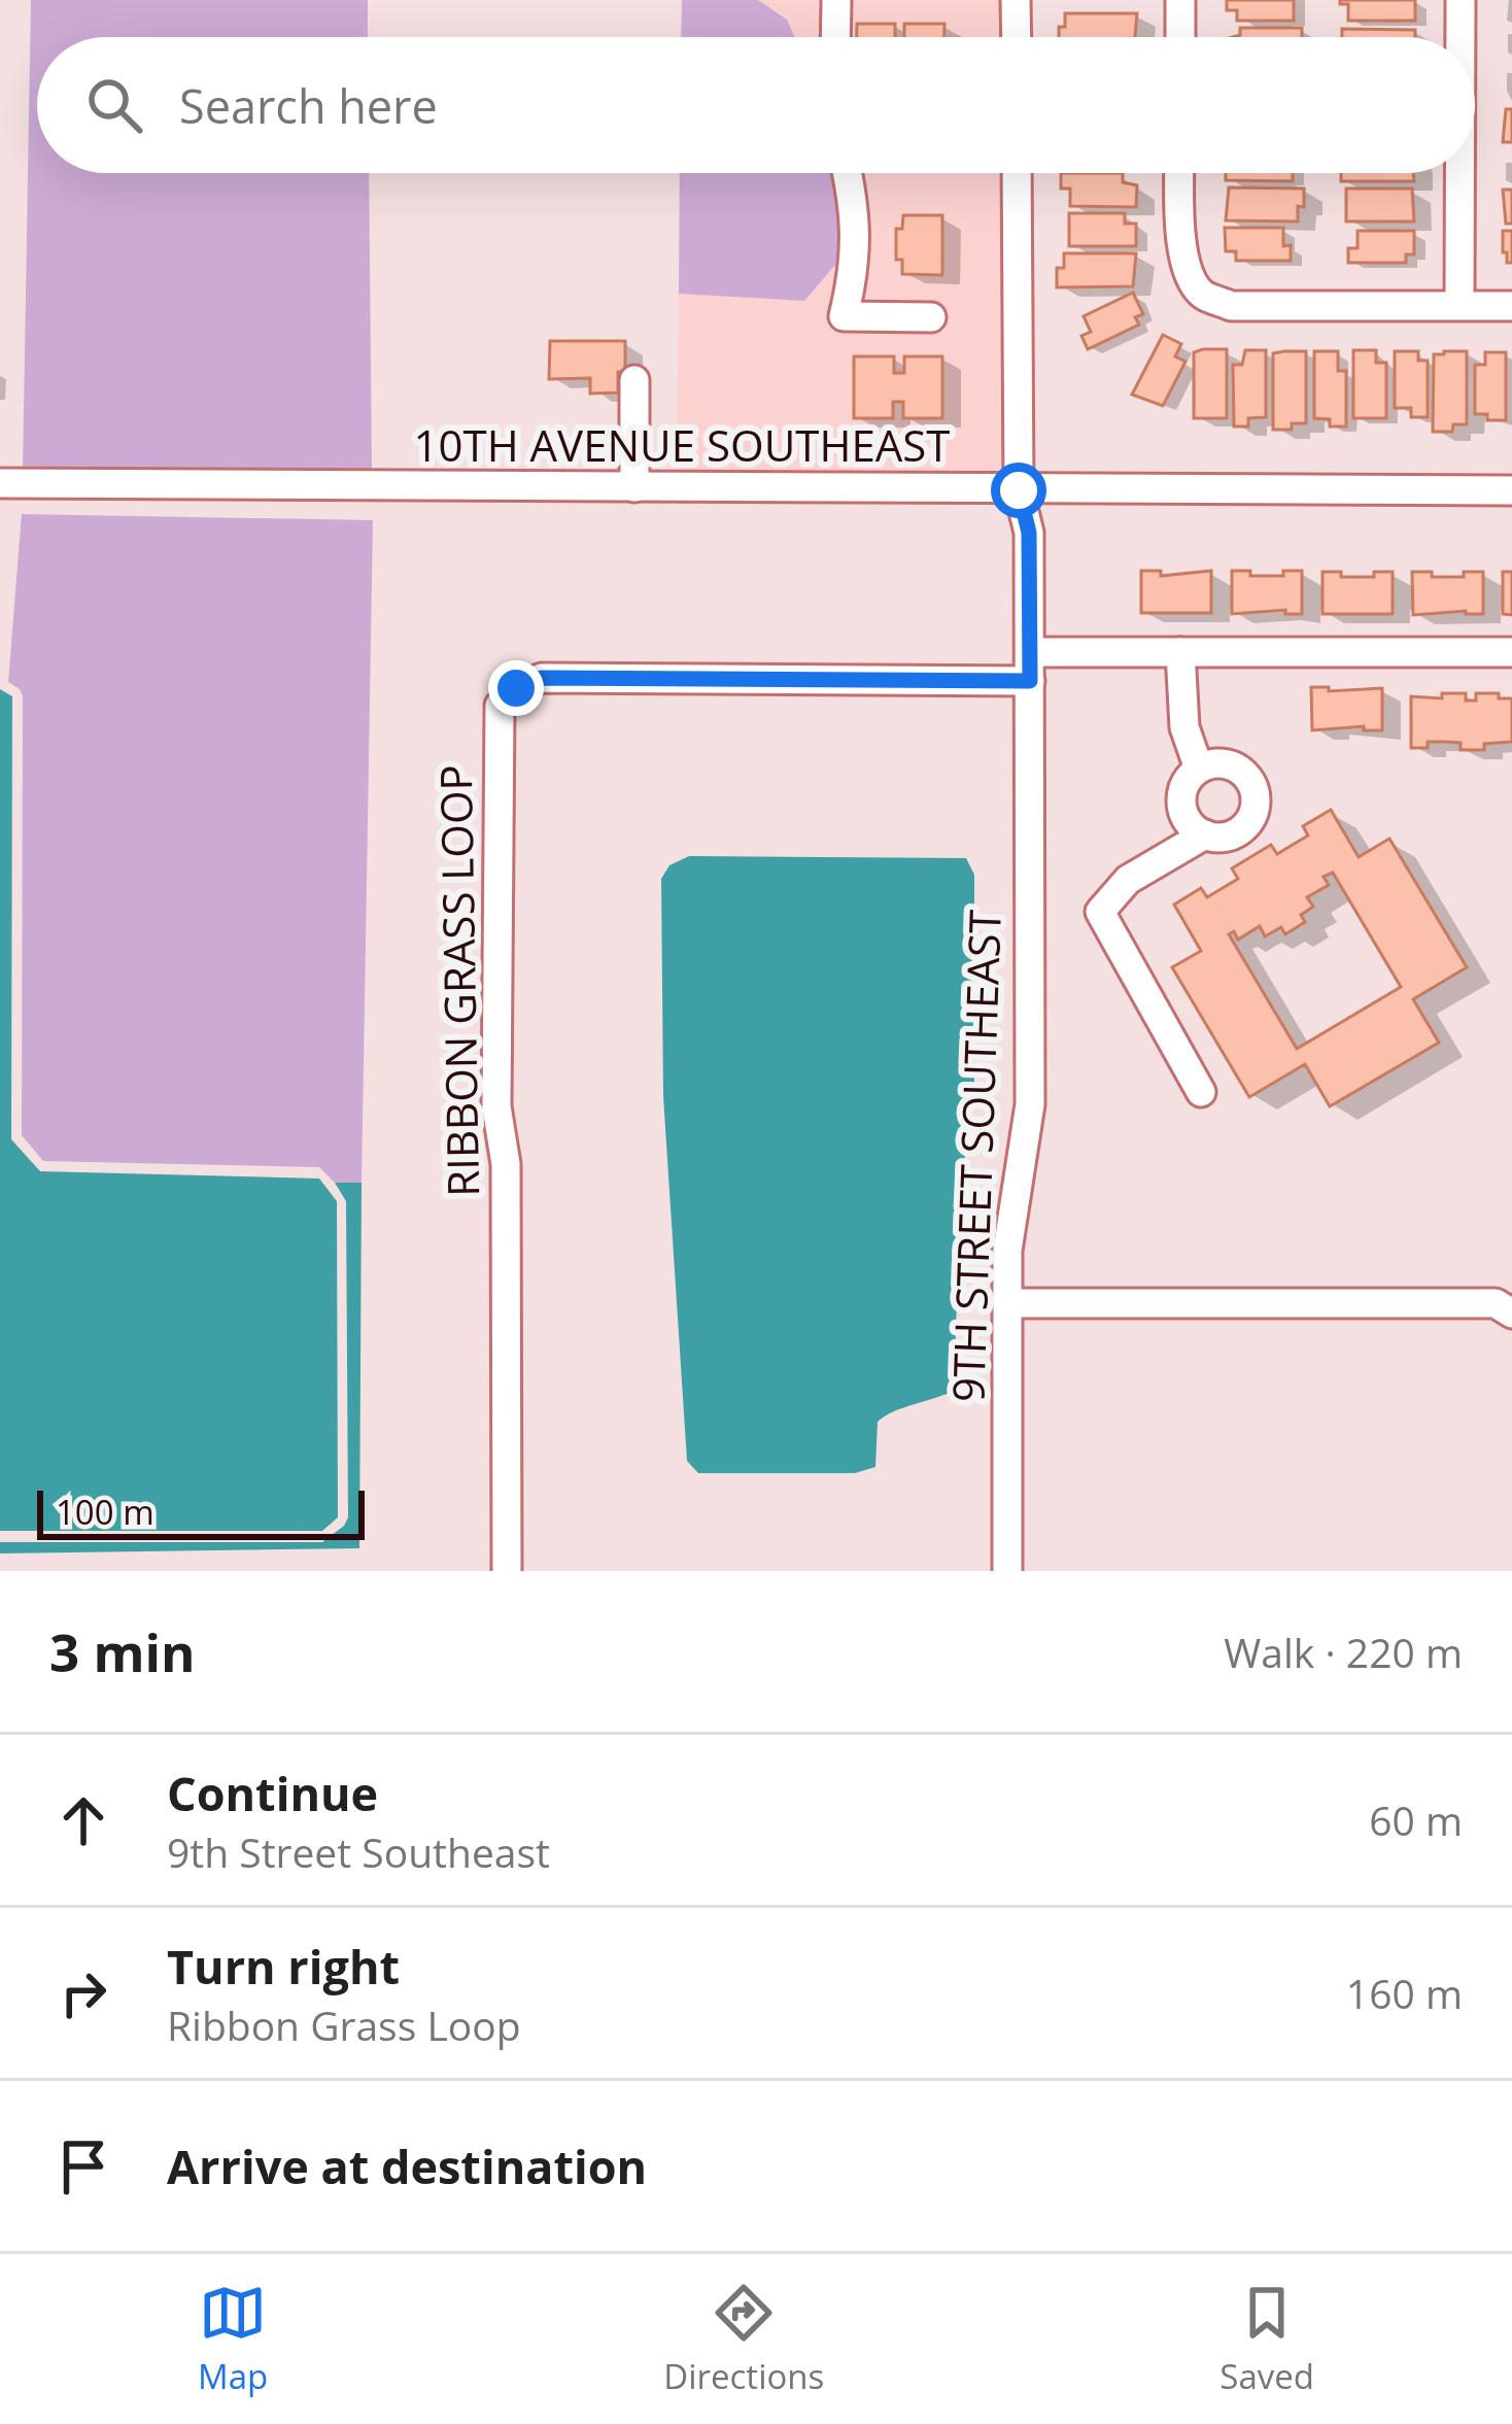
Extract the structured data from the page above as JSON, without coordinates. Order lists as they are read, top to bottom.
{
  "streets": {
    "street": ["10TH AVENUE SOUTHEAST", "RIBBON GRASS LOOP", "9TH STREET SOUTHEAST"]
  },
  "crossings": [
    ["10TH AVENUE SOUTHEAST", "9TH STREET SOUTHEAST"],
    ["RIBBON GRASS LOOP", "9TH STREET SOUTHEAST"]
  ],
  "scale_bar": "100 m",
  "page": {
    "search": "Search here",
    "scale": "100 m",
    "heading": ["3 min", "Walk · 220 m"],
    "list": [
      ["Continue", "9th Street Southeast", "60 m"],
      ["Turn right", "Ribbon Grass Loop", "160 m"],
      "Arrive at destination"
    ],
    "nav": ["Map", "Directions", "Saved"]
  }
}
